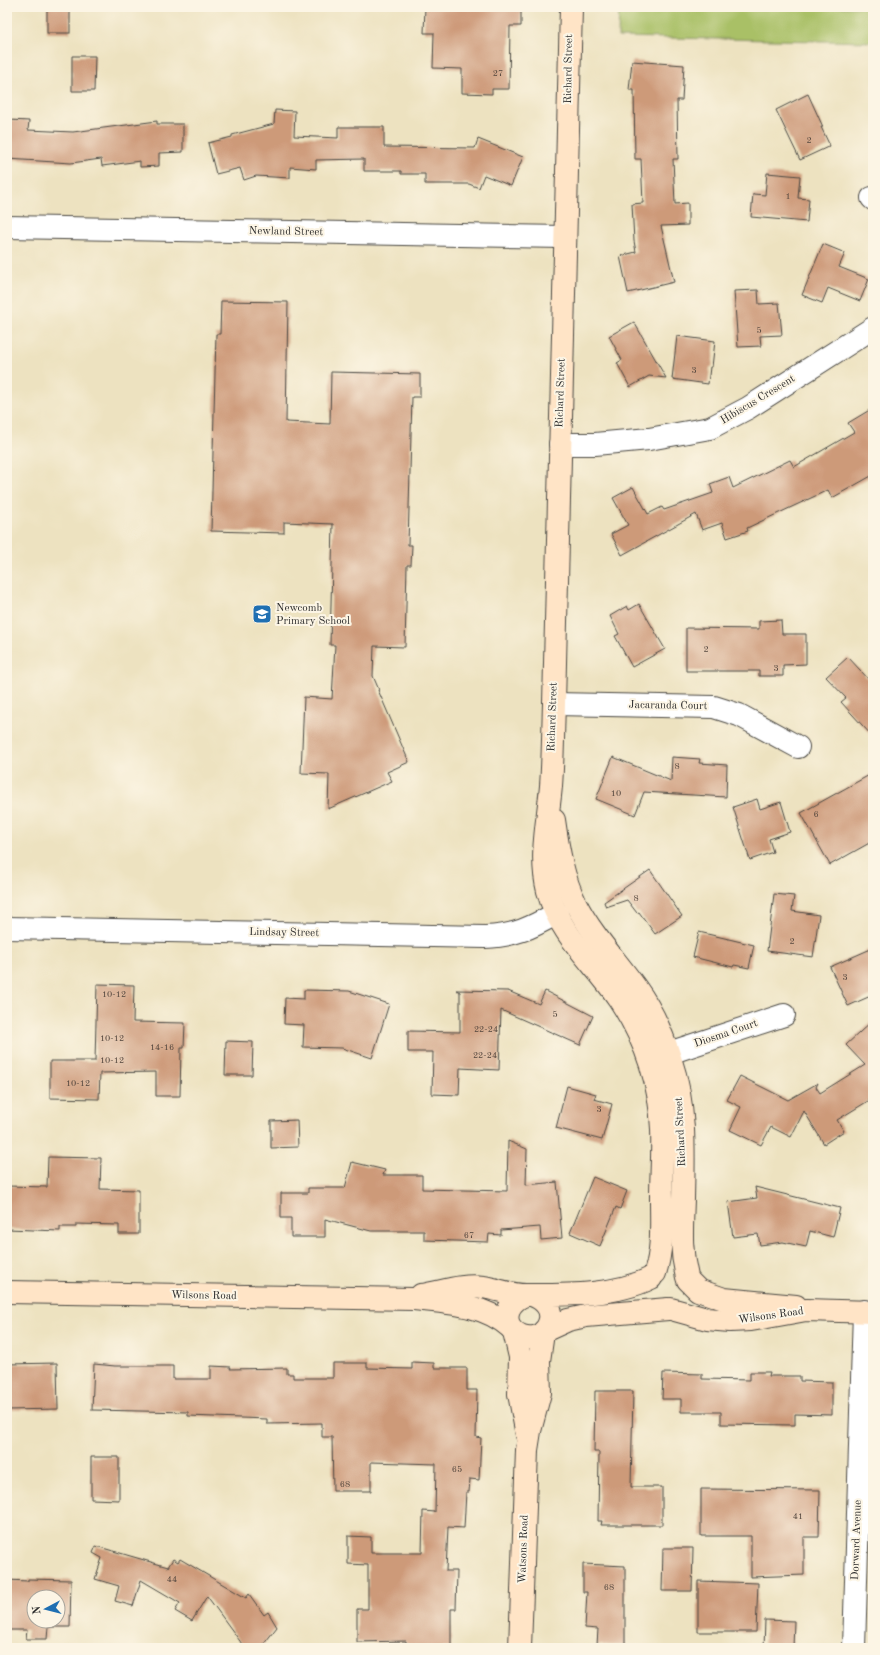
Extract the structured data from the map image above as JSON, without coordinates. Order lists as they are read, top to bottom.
{
  "streets": {
    "street": [
      "Richard Street",
      "Newland Street",
      "Hibiscus Crescent",
      "Jacaranda Court",
      "Lindsay Street",
      "Diosma Court",
      "Wilsons Road",
      "Dorward Avenue",
      "Watsons Road"
    ]
  },
  "crossings": [
    ["Richard Street", "Newland Street"],
    ["Richard Street", "Hibiscus Crescent"],
    ["Richard Street", "Jacaranda Court"],
    ["Richard Street", "Lindsay Street"],
    ["Richard Street", "Diosma Court"],
    ["Richard Street", "Wilsons Road"],
    ["Wilsons Road", "Dorward Avenue"],
    ["Wilsons Road", "Watsons Road"]
  ],
  "places": {
    "school or university": ["Newcomb Primary School"]
  },
  "house_numbers": [
    "27",
    "2",
    "1",
    "5",
    "3",
    "2",
    "3",
    "8",
    "10",
    "6",
    "8",
    "2",
    "3",
    "10-12",
    "5",
    "22-24",
    "10-12",
    "14-16",
    "22-24",
    "10-12",
    "10-12",
    "3",
    "67",
    "65",
    "68",
    "41",
    "44",
    "68"
  ],
  "north": "left"
}
